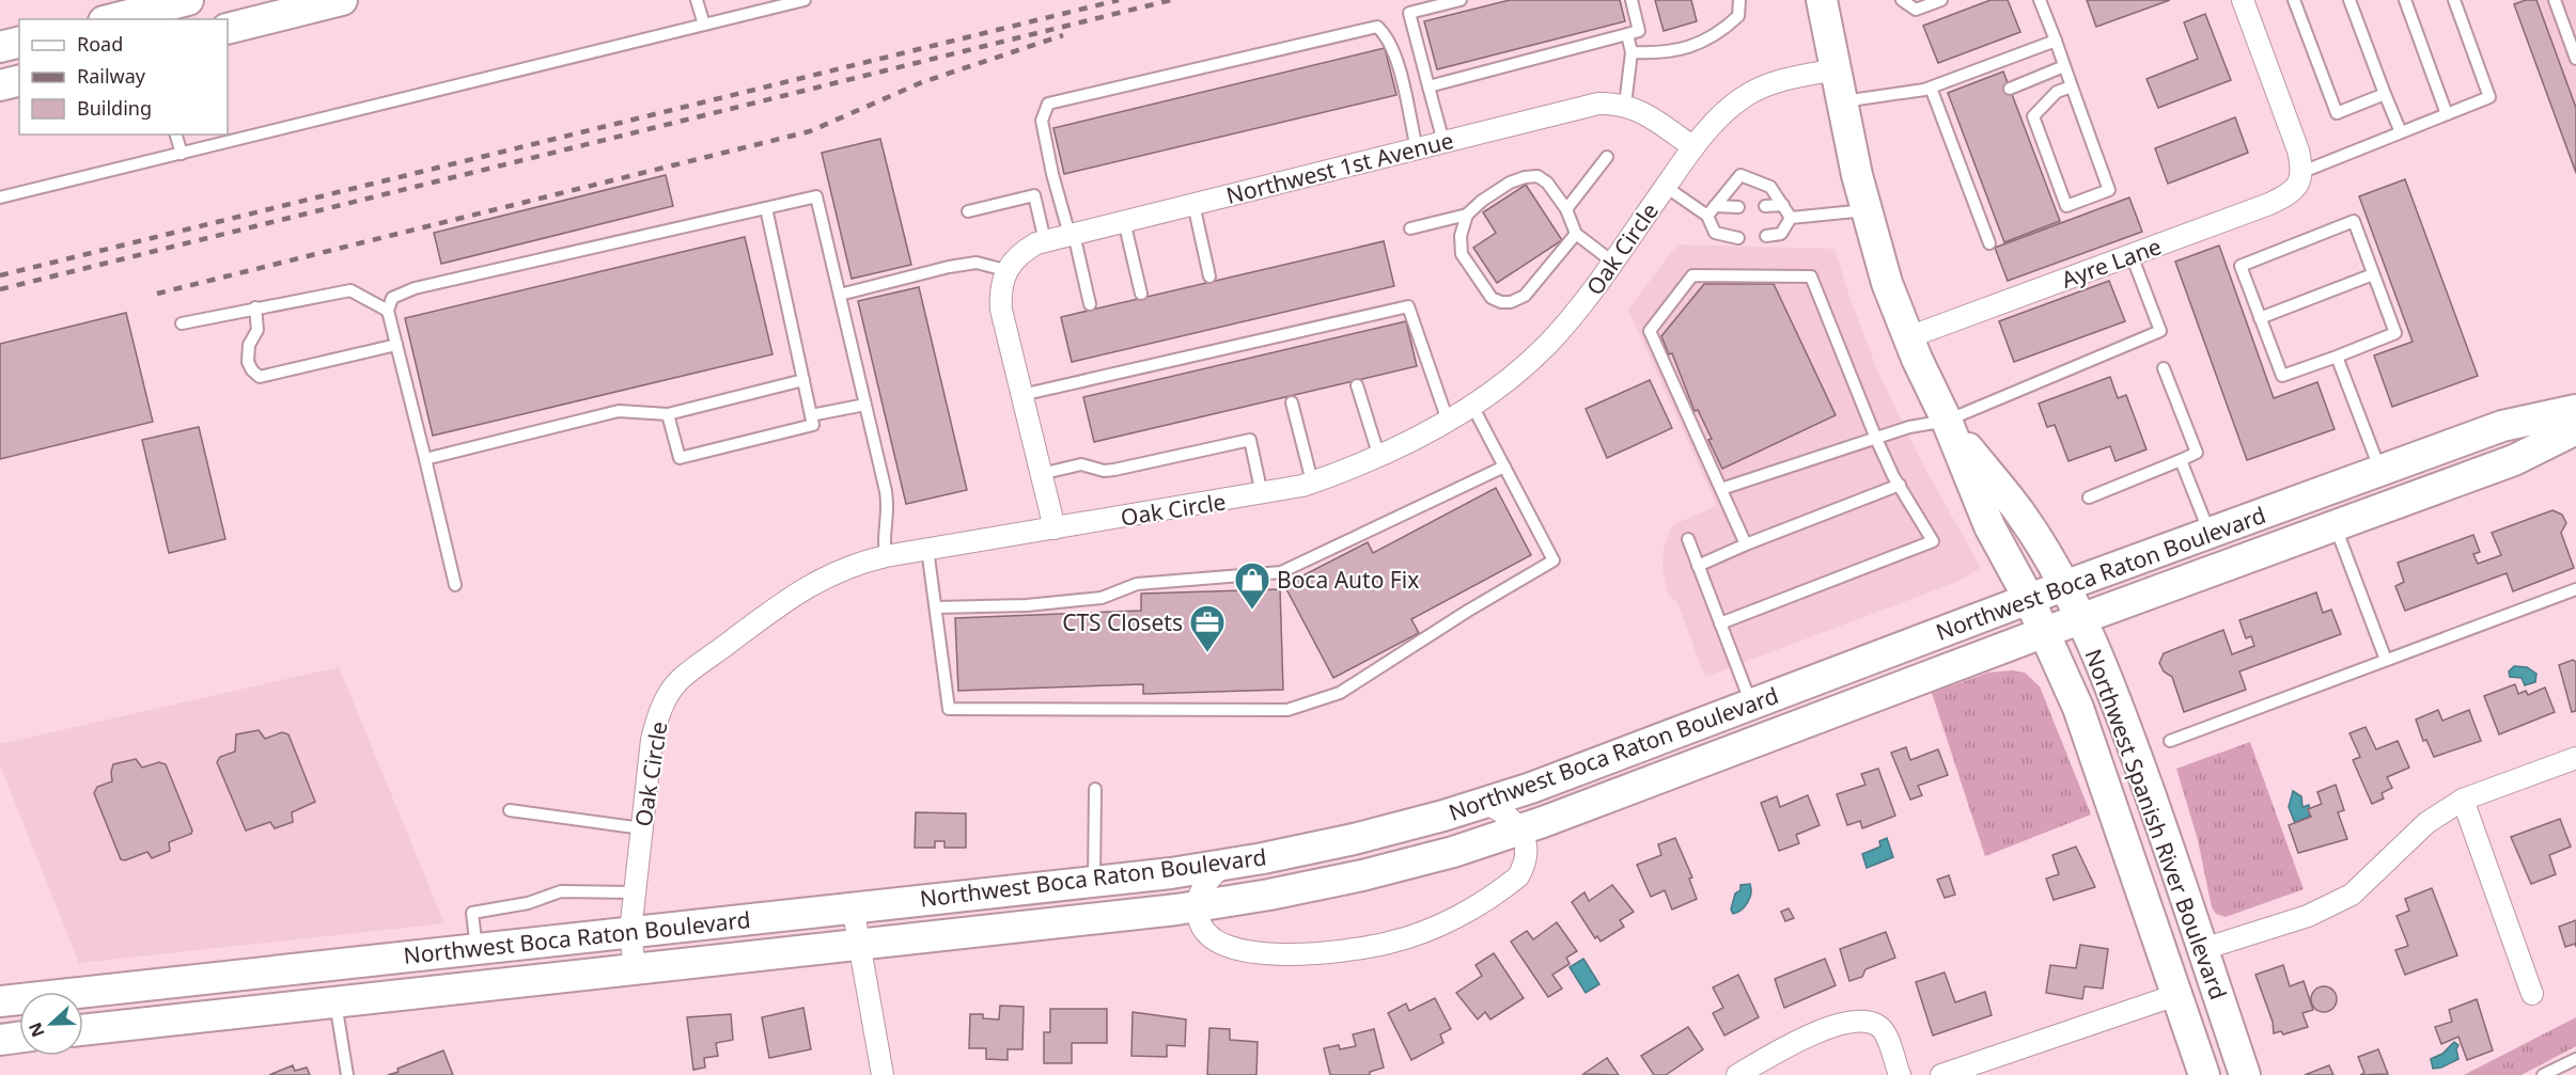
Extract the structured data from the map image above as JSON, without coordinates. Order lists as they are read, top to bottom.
{
  "streets": {
    "street": [
      "Northwest 1st Avenue",
      "Oak Circle",
      "Ayre Lane",
      "Northwest Boca Raton Boulevard",
      "Northwest Spanish River Boulevard"
    ]
  },
  "crossings": [
    ["Northwest 1st Avenue", "Oak Circle"],
    ["Oak Circle", "Northwest Boca Raton Boulevard"],
    ["Oak Circle", "Northwest Spanish River Boulevard"],
    ["Ayre Lane", "Northwest Spanish River Boulevard"],
    ["Northwest Boca Raton Boulevard", "Northwest Spanish River Boulevard"]
  ],
  "places": {
    "shop": ["Boca Auto Fix"],
    "office": ["CTS Closets"]
  },
  "legend": ["Road", "Railway", "Building"],
  "north": "left"
}
